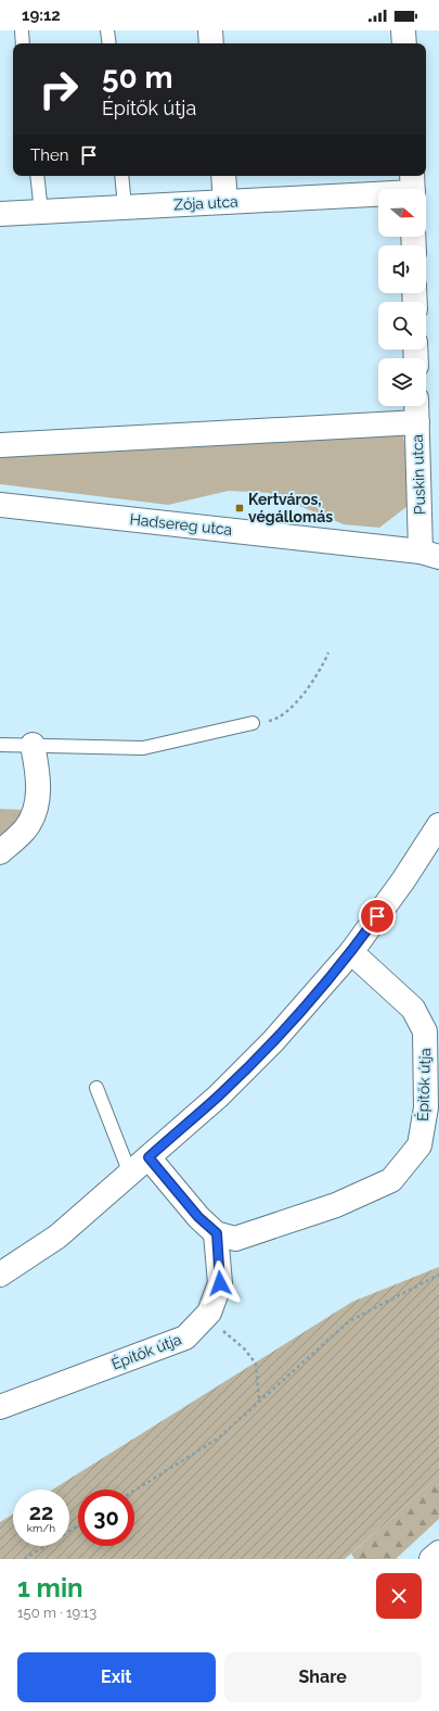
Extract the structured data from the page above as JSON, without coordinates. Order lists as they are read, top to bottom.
{
  "streets": {
    "main road": [
      "Zója utca",
      "Puskin utca",
      "Hadsereg utca",
      "Építők útja"
    ]
  },
  "crossings": [
    ["Puskin utca", "Hadsereg utca"]
  ],
  "places": {
    "transit": ["Kertváros, végállomás"]
  },
  "north": "right",
  "page": {
    "status": "19:12",
    "turn": ["50 m", "Építők útja"],
    "then": "Then",
    "speed": "22 km/h",
    "limit": "30",
    "heading": ["1 min", "150 m · 19:13"],
    "buttons": ["Exit", "Share"]
  }
}
